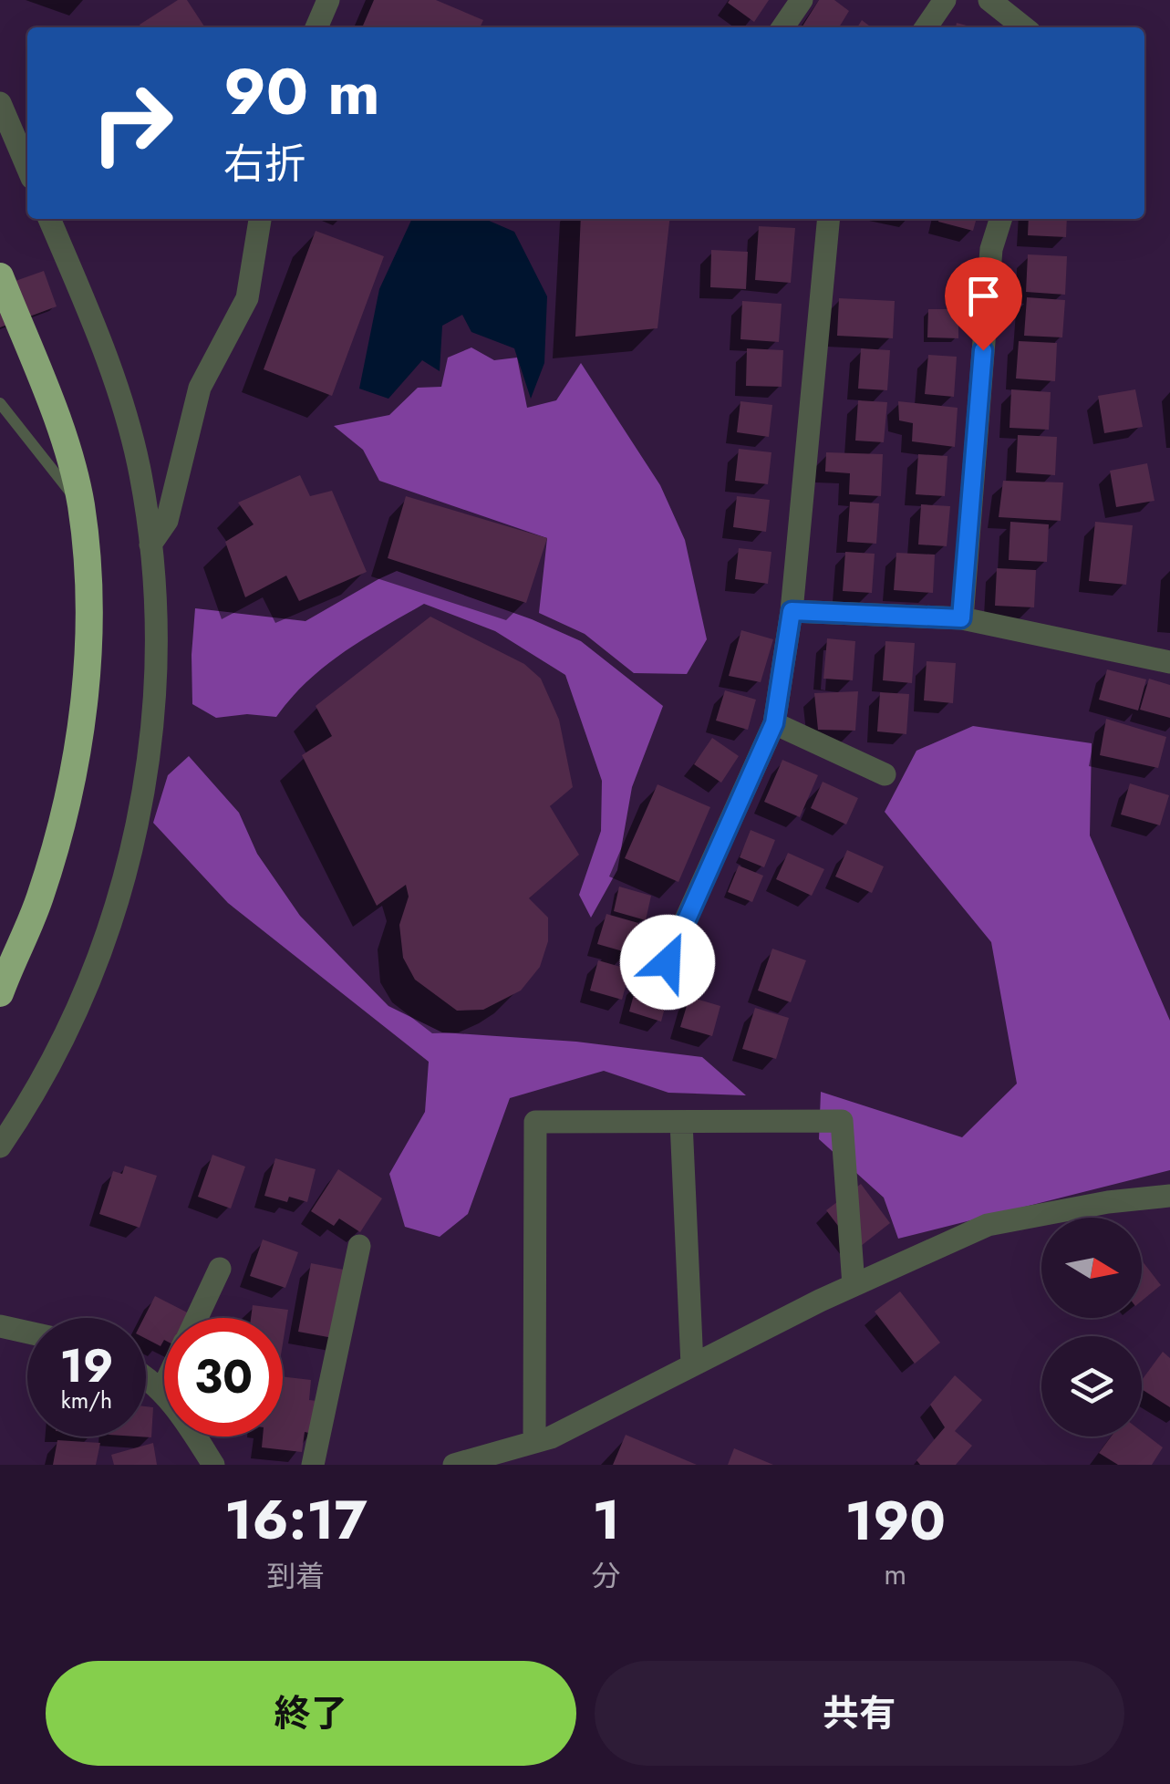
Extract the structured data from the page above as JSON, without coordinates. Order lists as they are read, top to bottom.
{
  "north": "right",
  "page": {
    "turn": ["90 m", "右折"],
    "speed": "19 km/h",
    "limit": "30",
    "eta": [
      "16:17",
      "到着",
      "1",
      "分",
      "190",
      "m"
    ],
    "buttons": ["終了", "共有"]
  }
}
